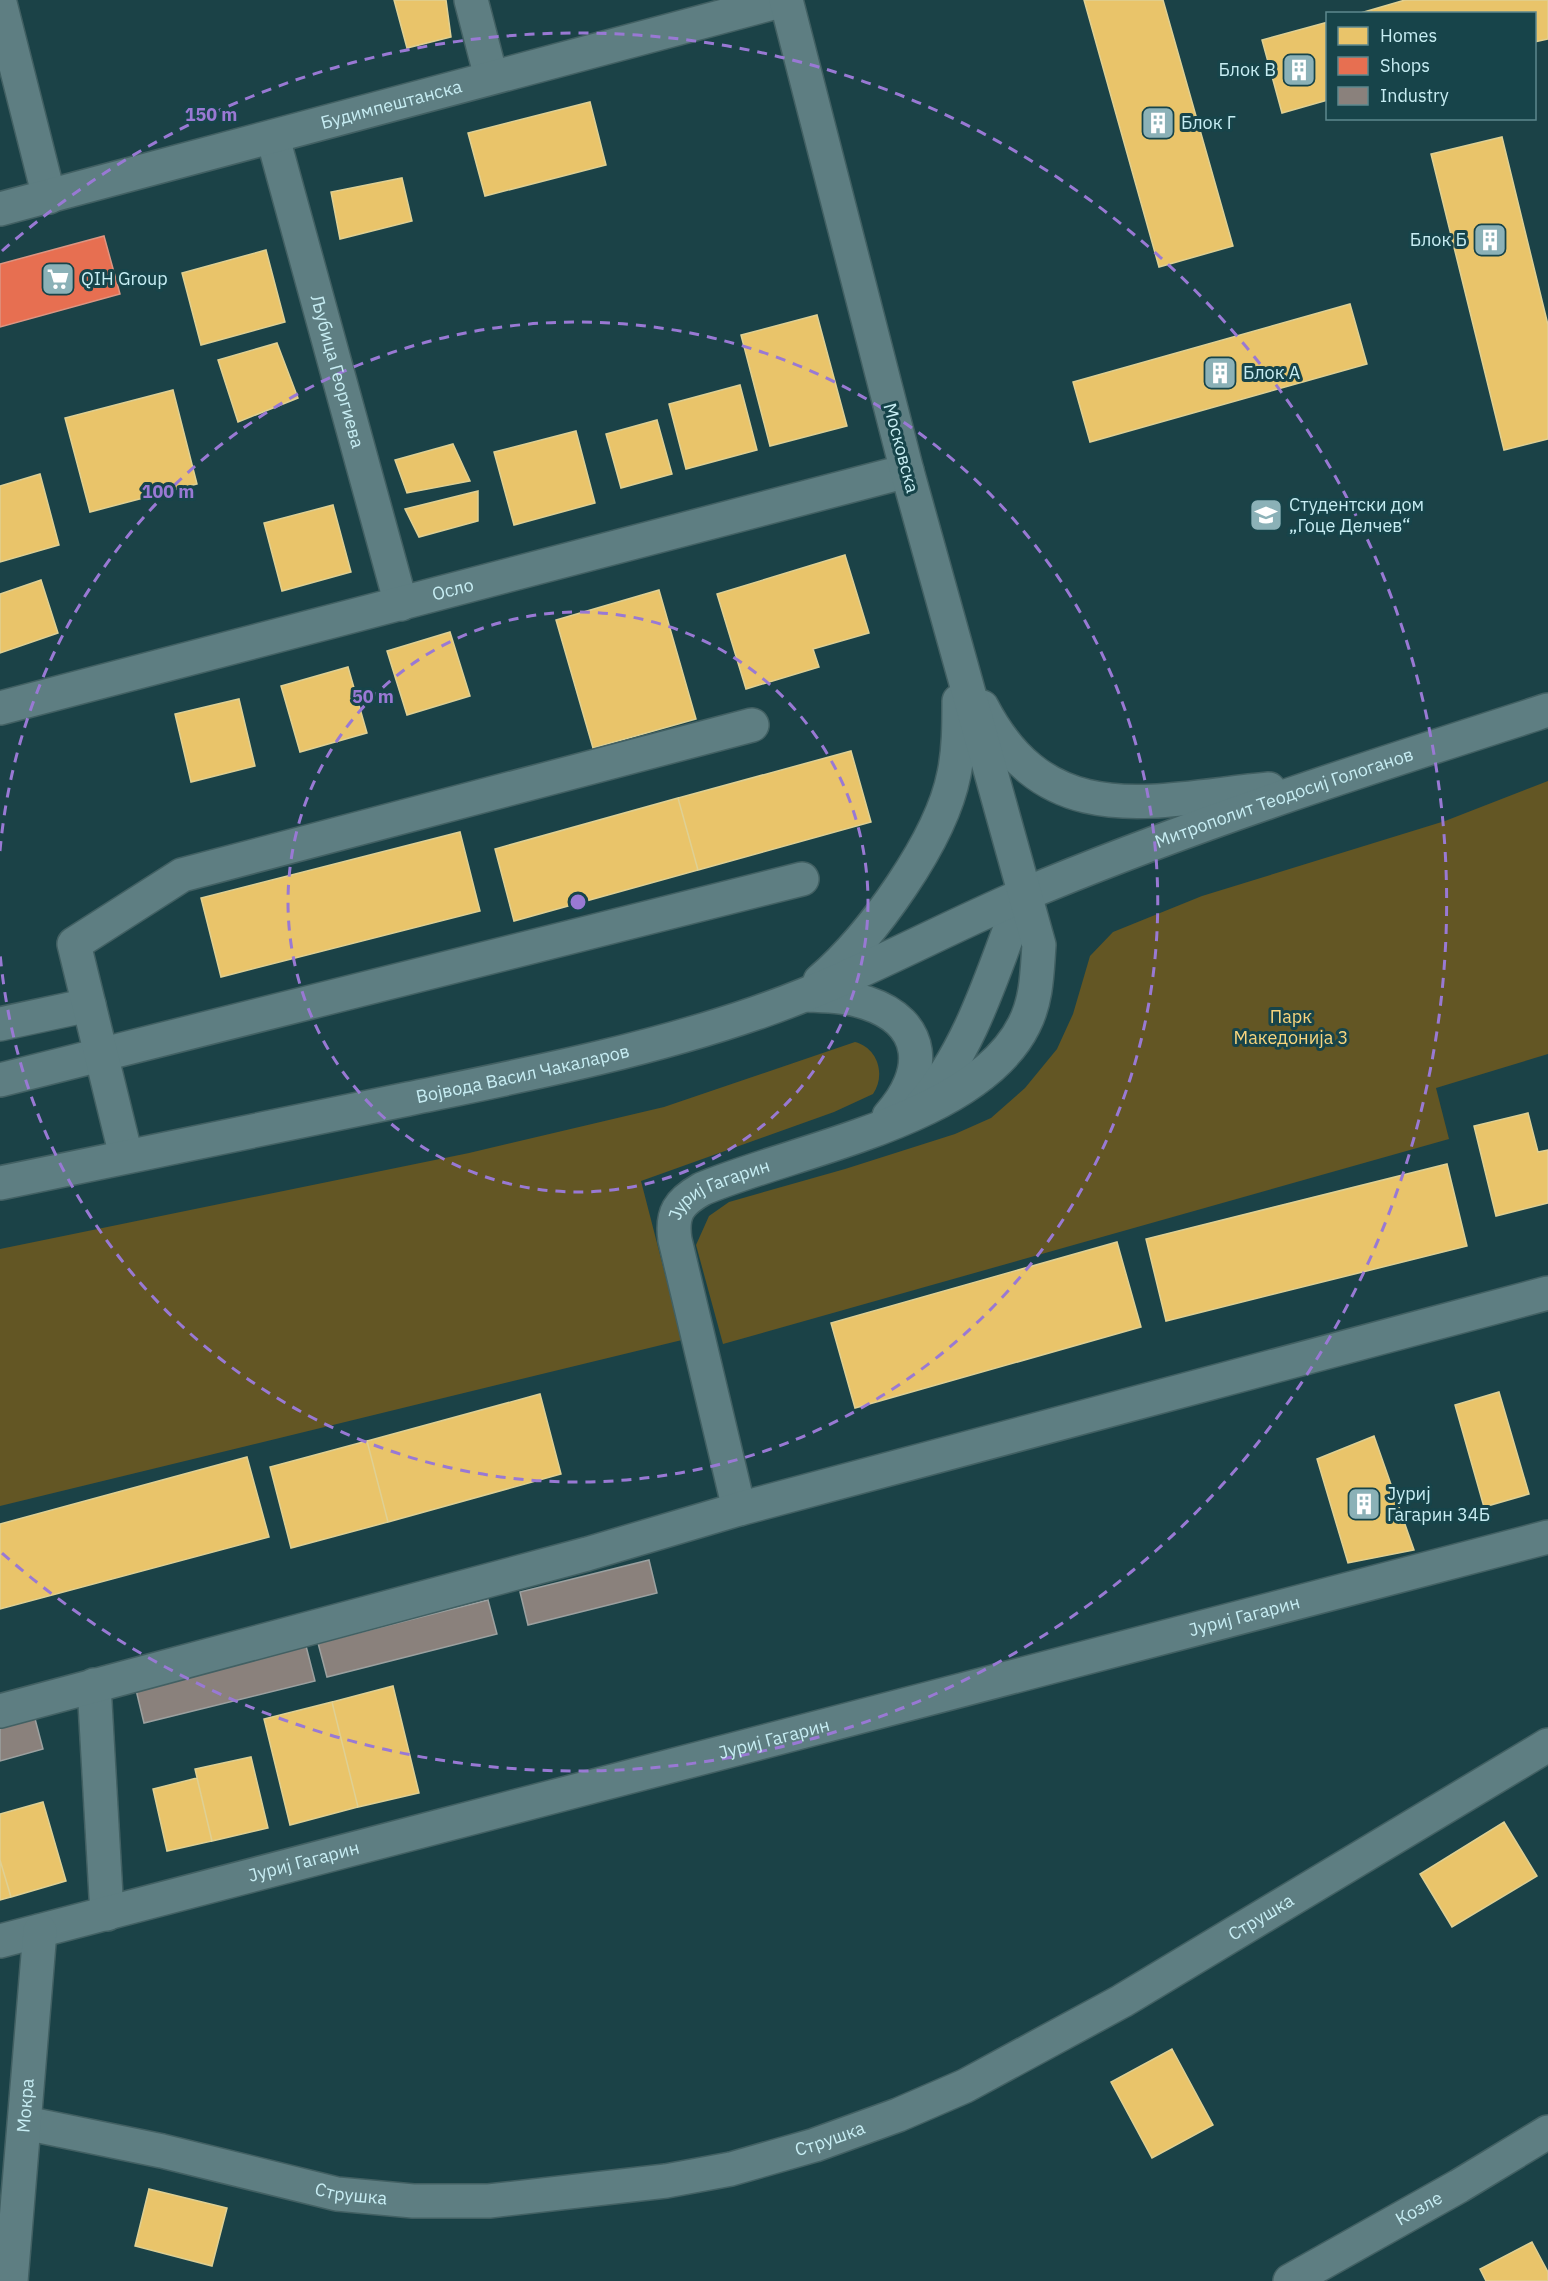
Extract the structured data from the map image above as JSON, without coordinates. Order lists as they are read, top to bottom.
{
  "streets": {
    "street": [
      "Будимпештанска",
      "Љубица Георгиева",
      "Московска",
      "Осло",
      "Митрополит Теодосиј Гологанов",
      "Војвода Васил Чакаларов",
      "Јуриј Гагарин",
      "Струшка",
      "Мокра",
      "Козле"
    ]
  },
  "crossings": [
    ["Будимпештанска", "Љубица Георгиева"],
    ["Будимпештанска", "Московска"],
    ["Љубица Георгиева", "Осло"],
    ["Московска", "Осло"],
    ["Московска", "Митрополит Теодосиј Гологанов"],
    ["Московска", "Војвода Васил Чакаларов"],
    ["Московска", "Јуриј Гагарин"],
    ["Митрополит Теодосиј Гологанов", "Војвода Васил Чакаларов"],
    ["Митрополит Теодосиј Гологанов", "Јуриј Гагарин"],
    ["Војвода Васил Чакаларов", "Јуриј Гагарин"],
    ["Јуриј Гагарин", "Мокра"],
    ["Струшка", "Мокра"]
  ],
  "parks": ["Парк Македонија 3"],
  "places": {
    "building": [
      "Блок В",
      "Блок Г",
      "Блок Б",
      "Блок А",
      "Јуриј Гагарин 34Б"
    ],
    "supermarket": ["QIH Group"],
    "school or university": ["Студентски дом „Гоце Делчев“"]
  },
  "legend": ["Homes", "Shops", "Industry"],
  "rings": ["150 m", "100 m", "50 m"]
}
